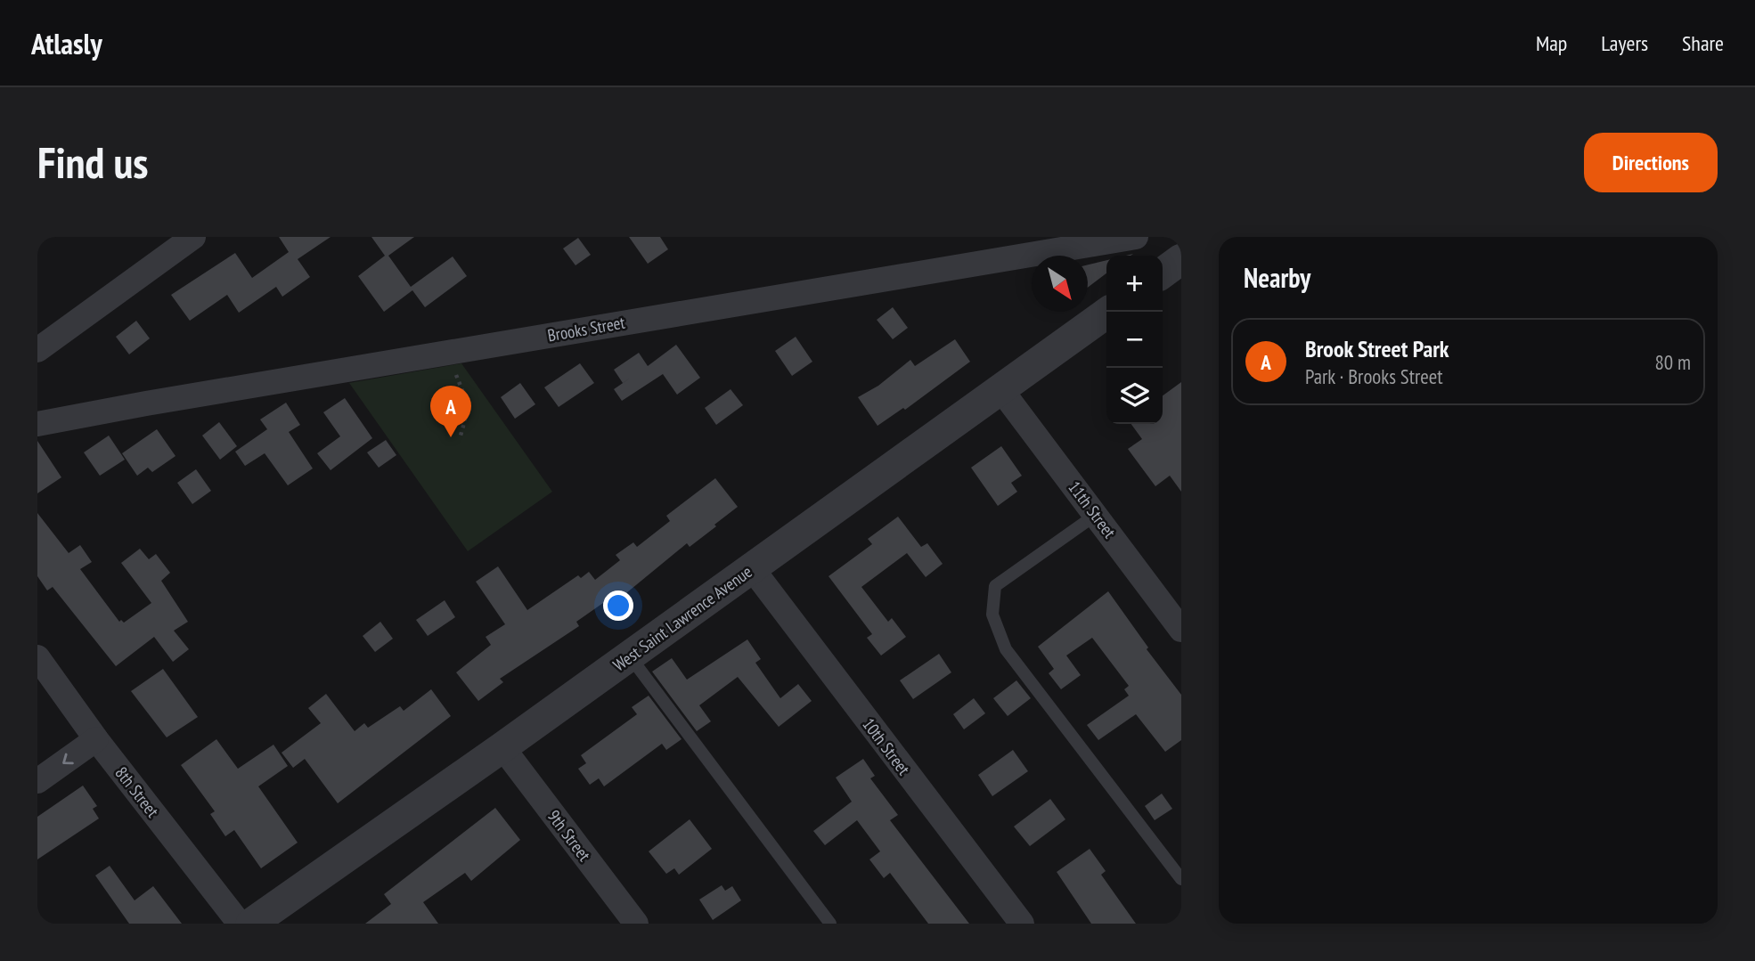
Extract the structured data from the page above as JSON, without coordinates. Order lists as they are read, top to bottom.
{
  "streets": {
    "street": [
      "Brooks Street",
      "11th Street",
      "West Saint Lawrence Avenue",
      "10th Street",
      "8th Street",
      "9th Street"
    ]
  },
  "crossings": [
    ["11th Street", "West Saint Lawrence Avenue"],
    ["West Saint Lawrence Avenue", "10th Street"],
    ["West Saint Lawrence Avenue", "9th Street"]
  ],
  "north": "bottom right",
  "page": {
    "header": "Atlasly",
    "nav": ["Map", "Layers", "Share"],
    "buttons": "Directions",
    "title": "Find us",
    "heading": "Nearby",
    "map_buttons": ["+", "−"],
    "list": [
      {
        "mark": "A",
        "name": "Brook Street Park",
        "note": "Park · Brooks Street",
        "value": "80 m"
      }
    ],
    "pins": "A"
  }
}
